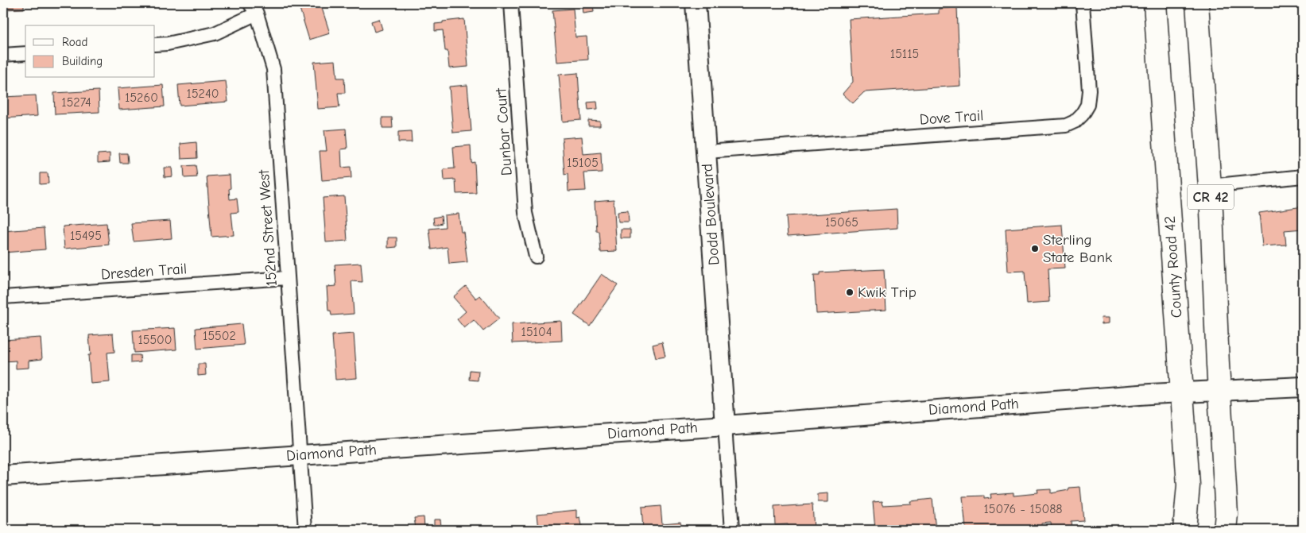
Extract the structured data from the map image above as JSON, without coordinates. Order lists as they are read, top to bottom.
{
  "streets": {
    "highway": ["CR 42", "County Road 42"],
    "street": [
      "Dove Trail",
      "Dunbar Court",
      "Dodd Boulevard",
      "152nd Street West",
      "Dresden Trail",
      "Diamond Path"
    ]
  },
  "crossings": [
    ["Dove Trail", "Dodd Boulevard"],
    ["CR 42", "Diamond Path"],
    ["Dodd Boulevard", "Diamond Path"],
    ["152nd Street West", "Dresden Trail"],
    ["152nd Street West", "Diamond Path"],
    ["County Road 42", "Diamond Path"]
  ],
  "places": ["Sterling State Bank", "Kwik Trip"],
  "house_numbers": [
    "15115",
    "15240",
    "15260",
    "15274",
    "15105",
    "15065",
    "15495",
    "15104",
    "15502",
    "15500",
    "15076 - 15088"
  ],
  "legend": ["Road", "Building"]
}
